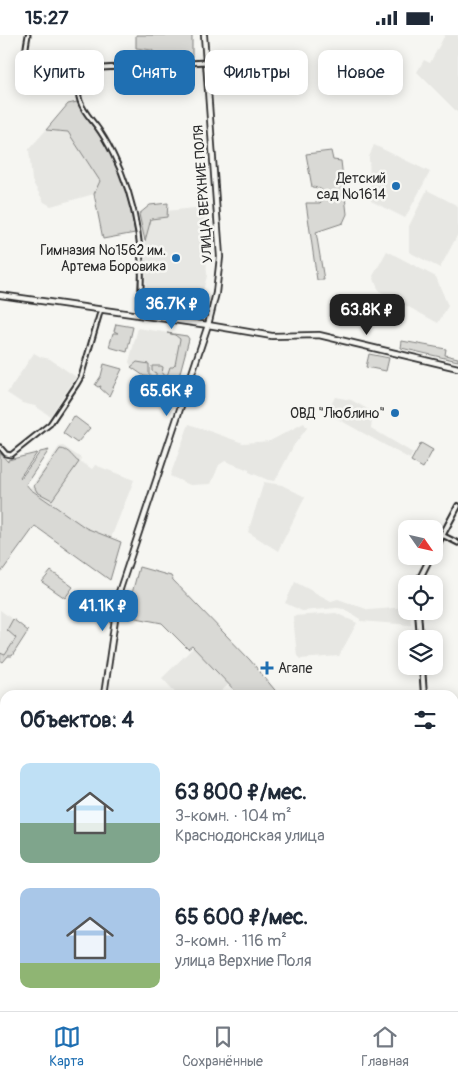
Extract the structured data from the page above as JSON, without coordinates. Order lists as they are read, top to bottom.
{
  "streets": {
    "main road": ["УЛИЦА ВЕРХНИЕ ПОЛЯ"]
  },
  "places": {
    "other": ["Детский сад №1614", "Гимназия №1562 им. Артема Боровика", "ОВД \"Люблино\""],
    "health": ["Агапе"]
  },
  "north": "bottom right",
  "page": {
    "status": "15:27",
    "chip": [
      "Купить",
      "Снять",
      "Фильтры",
      "Новое"
    ],
    "price": [
      "36.7K ₽",
      "63.8K ₽",
      "65.6K ₽",
      "41.1K ₽"
    ],
    "heading": "Объектов: 4",
    "list": [
      {
        "name": "63 800 ₽/мес.",
        "note": "3-комн. · 104 m² · Краснодонская улица"
      },
      {
        "name": "65 600 ₽/мес.",
        "note": "3-комн. · 116 m² · улица Верхние Поля"
      }
    ],
    "tabs": ["Карта", "Сохранённые", "Главная"]
  }
}
